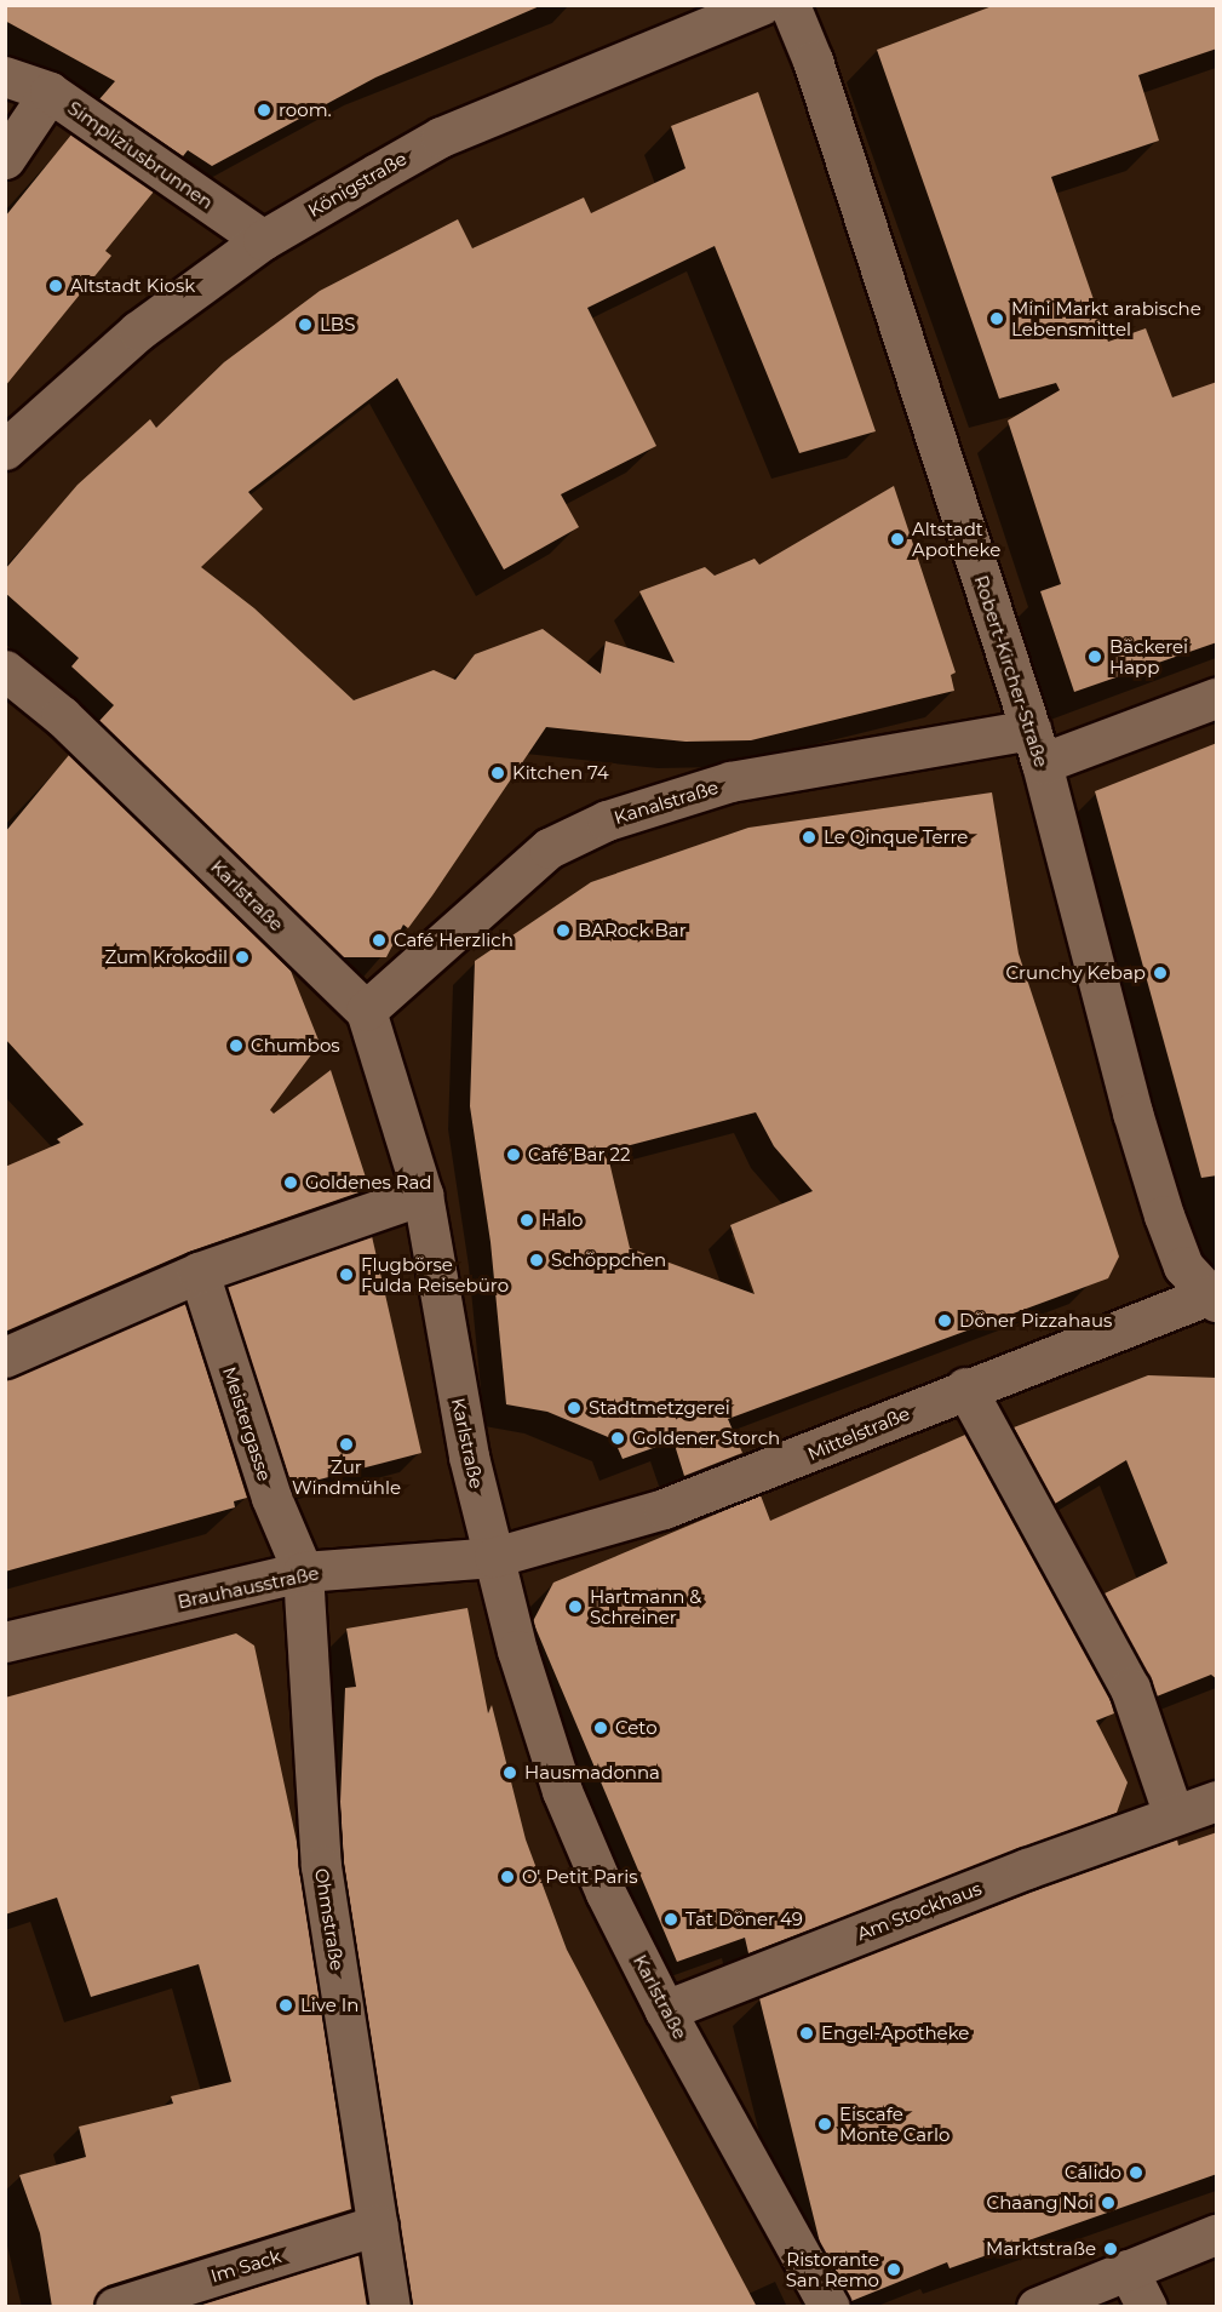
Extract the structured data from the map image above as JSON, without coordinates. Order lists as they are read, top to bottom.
{
  "streets": {
    "street": [
      "Simpliziusbrunnen",
      "Königstraße",
      "Robert-Kircher-Straße",
      "Kanalstraße",
      "Karlstraße",
      "Meistergasse",
      "Mittelstraße",
      "Brauhausstraße",
      "Am Stockhaus",
      "Ohmstraße",
      "Im Sack"
    ]
  },
  "crossings": [
    ["Simpliziusbrunnen", "Königstraße"],
    ["Robert-Kircher-Straße", "Kanalstraße"],
    ["Robert-Kircher-Straße", "Mittelstraße"],
    ["Kanalstraße", "Karlstraße"],
    ["Karlstraße", "Mittelstraße"],
    ["Karlstraße", "Brauhausstraße"],
    ["Karlstraße", "Am Stockhaus"],
    ["Meistergasse", "Brauhausstraße"],
    ["Meistergasse", "Ohmstraße"],
    ["Mittelstraße", "Brauhausstraße"],
    ["Brauhausstraße", "Ohmstraße"],
    ["Ohmstraße", "Im Sack"]
  ],
  "places": [
    "room.",
    "Altstadt Kiosk",
    "Mini Markt arabische Lebensmittel",
    "LBS",
    "Altstadt Apotheke",
    "Bäckerei Happ",
    "Kitchen 74",
    "Le Qinque Terre",
    "BARock Bar",
    "Café Herzlich",
    "Zum Krokodil",
    "Crunchy Kebap",
    "Chumbos",
    "Café Bar 22",
    "Goldenes Rad",
    "Halo",
    "Schöppchen",
    "Flugbörse Fulda Reisebüro",
    "Döner Pizzahaus",
    "Stadtmetzgerei",
    "Goldener Storch",
    "Zur Windmühle",
    "Hartmann & Schreiner",
    "Ceto",
    "Hausmadonna",
    "O' Petit Paris",
    "Tat Döner 49",
    "Live In",
    "Engel-Apotheke",
    "Eiscafe Monte Carlo",
    "Cálido",
    "Chaang Noi",
    "Marktstraße",
    "Ristorante San Remo"
  ]
}
